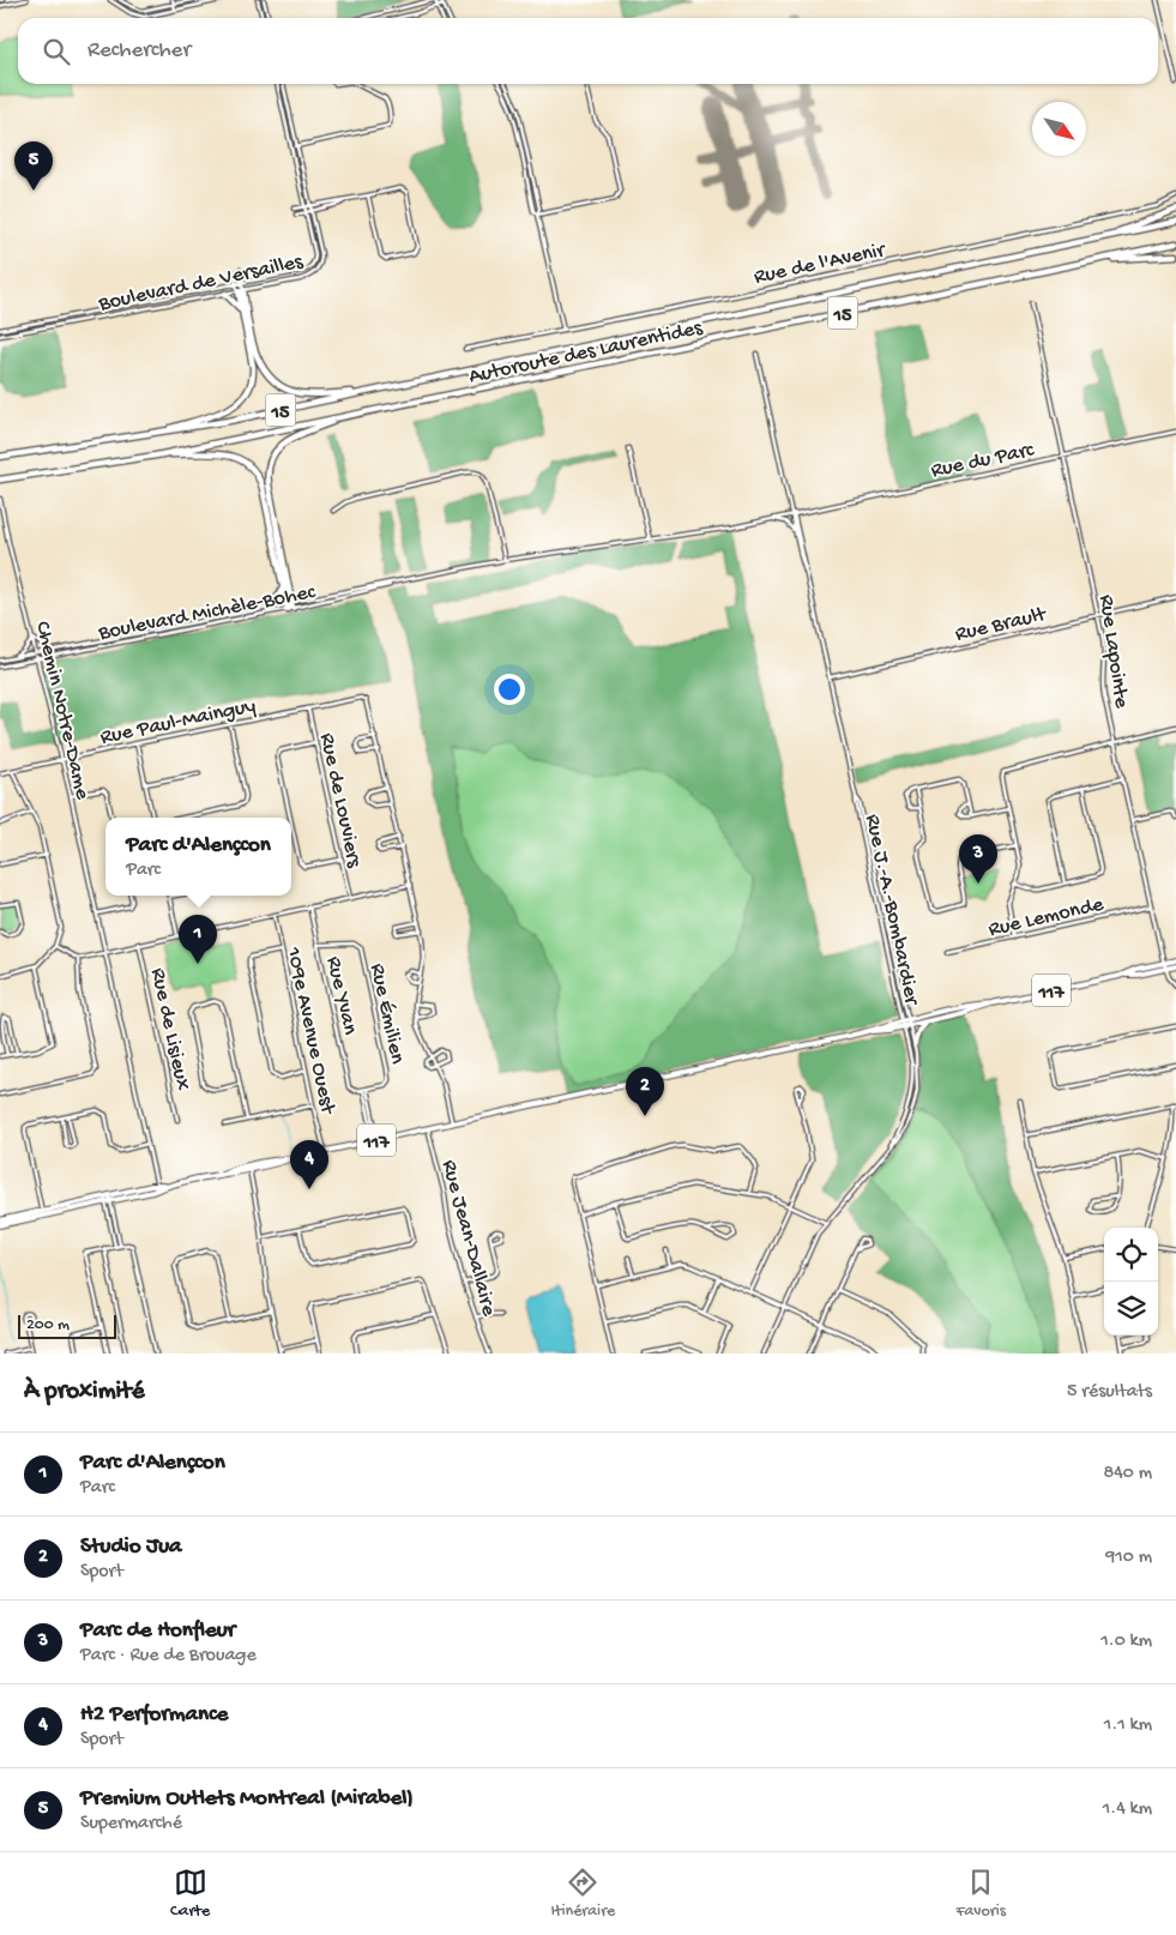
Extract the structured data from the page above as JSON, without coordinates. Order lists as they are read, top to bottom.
{
  "streets": {
    "highway": ["15", "Autoroute des Laurentides"],
    "main road": ["117"],
    "street": [
      "Rue de l'Avenir",
      "Boulevard de Versailles",
      "Rue du Parc",
      "Boulevard Michèle-Bohec",
      "Rue Brault",
      "Rue Lapointe",
      "Chemin Notre-Dame",
      "Rue Paul-Mainguy",
      "Rue de Louviers",
      "Rue J.-A.-Bombardier",
      "Rue Lemonde",
      "Rue Yvan",
      "Rue Émilien",
      "Rue de Lisieux",
      "109e Avenue Ouest",
      "Rue Jean-Dallaire"
    ]
  },
  "crossings": [
    ["Rue du Parc", "Boulevard Michèle-Bohec"],
    ["Rue du Parc", "Rue Lapointe"],
    ["Rue du Parc", "Rue J.-A.-Bombardier"],
    ["Boulevard Michèle-Bohec", "Chemin Notre-Dame"],
    ["Boulevard Michèle-Bohec", "Rue J.-A.-Bombardier"],
    ["Rue Brault", "Rue Lapointe"],
    ["Rue Brault", "Rue J.-A.-Bombardier"],
    ["Rue Lapointe", "Rue Lemonde"],
    ["Rue Lapointe", "117"],
    ["Chemin Notre-Dame", "Rue Paul-Mainguy"],
    ["Chemin Notre-Dame", "117"],
    ["Rue Paul-Mainguy", "Rue de Louviers"],
    ["Rue J.-A.-Bombardier", "117"],
    ["117", "109e Avenue Ouest"],
    ["117", "Rue Jean-Dallaire"],
    ["Rue Yvan", "Rue Émilien"]
  ],
  "scale_bar": "200 m",
  "north": "bottom right",
  "page": {
    "search": "Rechercher",
    "pins": [
      "5",
      "3",
      "1",
      "2",
      "4"
    ],
    "popup": ["Parc d'Alençcon", "Parc"],
    "scale": "200 m",
    "heading": ["À proximité", "5 résultats"],
    "list": [
      {
        "mark": "1",
        "name": "Parc d'Alençcon",
        "note": "Parc",
        "value": "840 m"
      },
      {
        "mark": "2",
        "name": "Studio Jua",
        "note": "Sport",
        "value": "910 m"
      },
      {
        "mark": "3",
        "name": "Parc de Honfleur",
        "note": "Parc · Rue de Brouage",
        "value": "1.0 km"
      },
      {
        "mark": "4",
        "name": "H2 Performance",
        "note": "Sport",
        "value": "1.1 km"
      },
      {
        "mark": "5",
        "name": "Premium Outlets Montreal (Mirabel)",
        "note": "Supermarché",
        "value": "1.4 km"
      }
    ],
    "nav": ["Carte", "Itinéraire", "Favoris"]
  }
}
